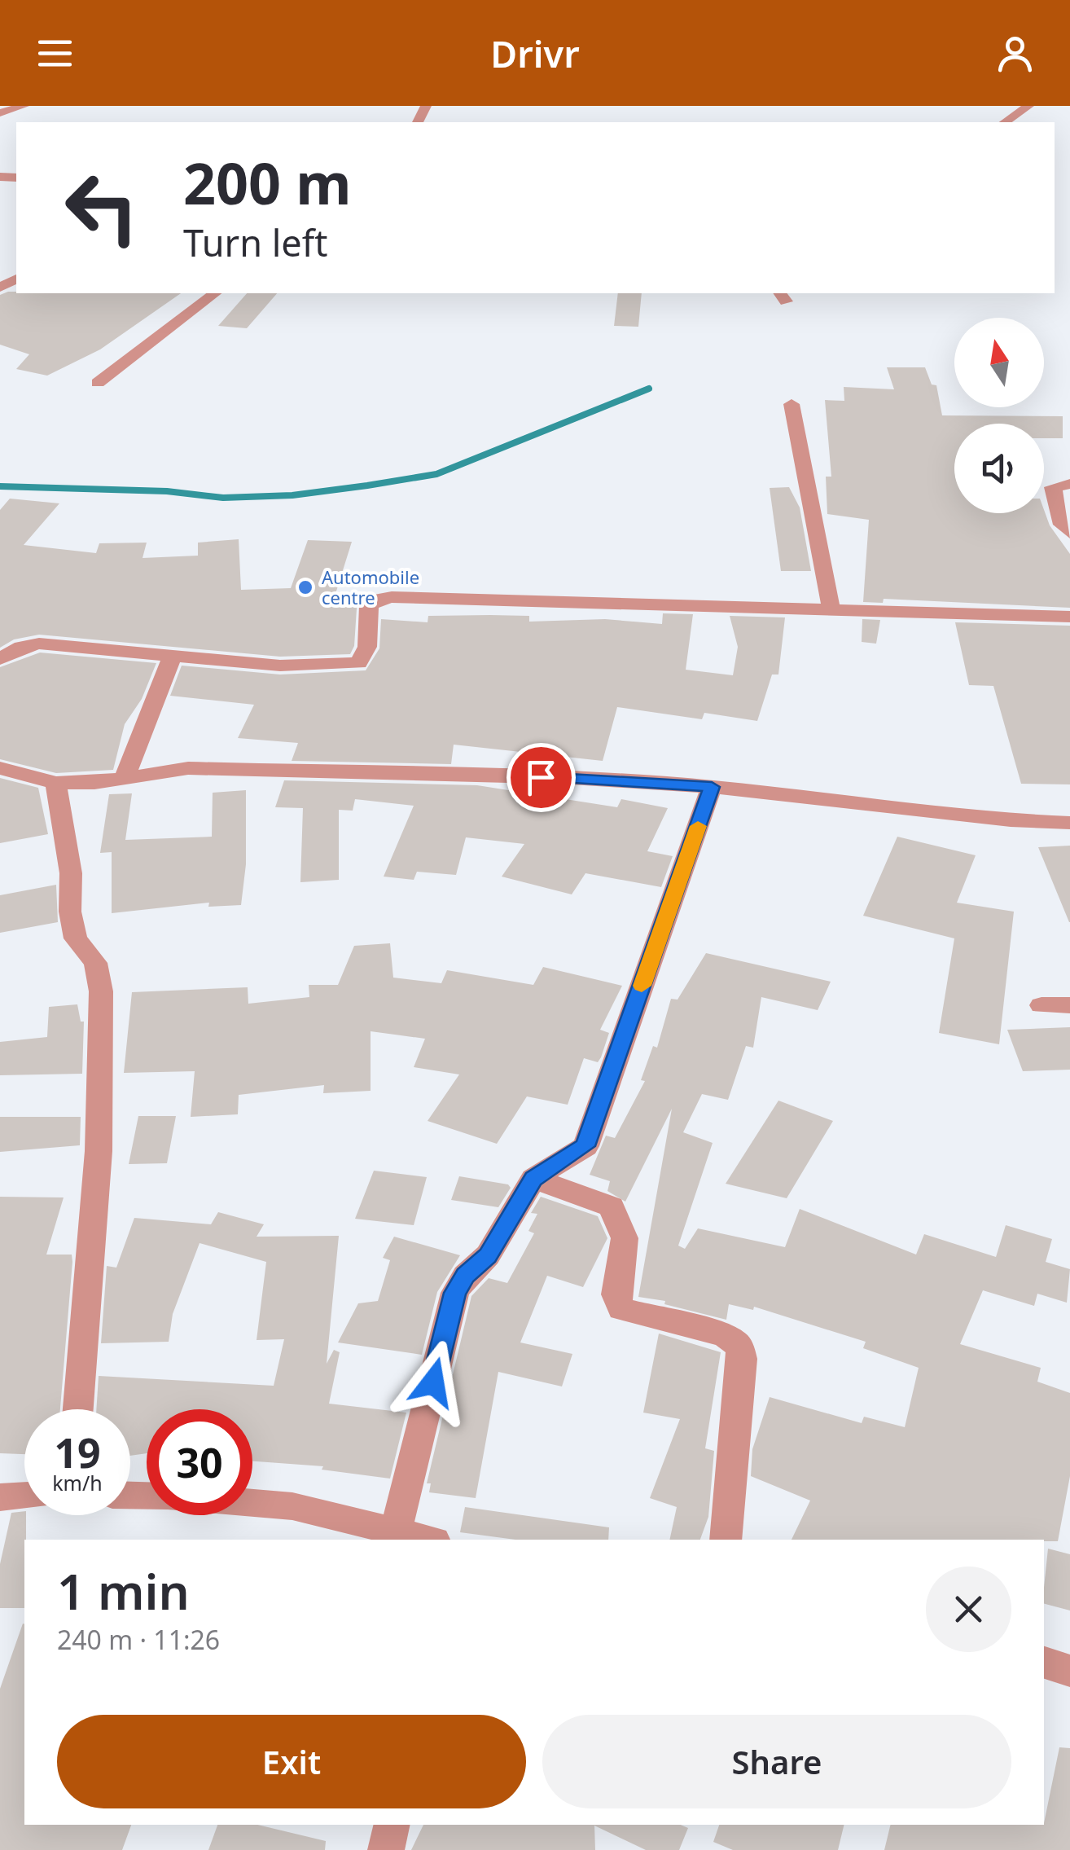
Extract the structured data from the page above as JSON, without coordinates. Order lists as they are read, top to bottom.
{
  "places": ["Automobile centre"],
  "north": "top",
  "page": {
    "header": "Drivr",
    "turn": ["200 m", "Turn left"],
    "speed": "19 km/h",
    "limit": "30",
    "heading": ["1 min", "240 m · 11:26"],
    "buttons": ["Exit", "Share"]
  }
}
